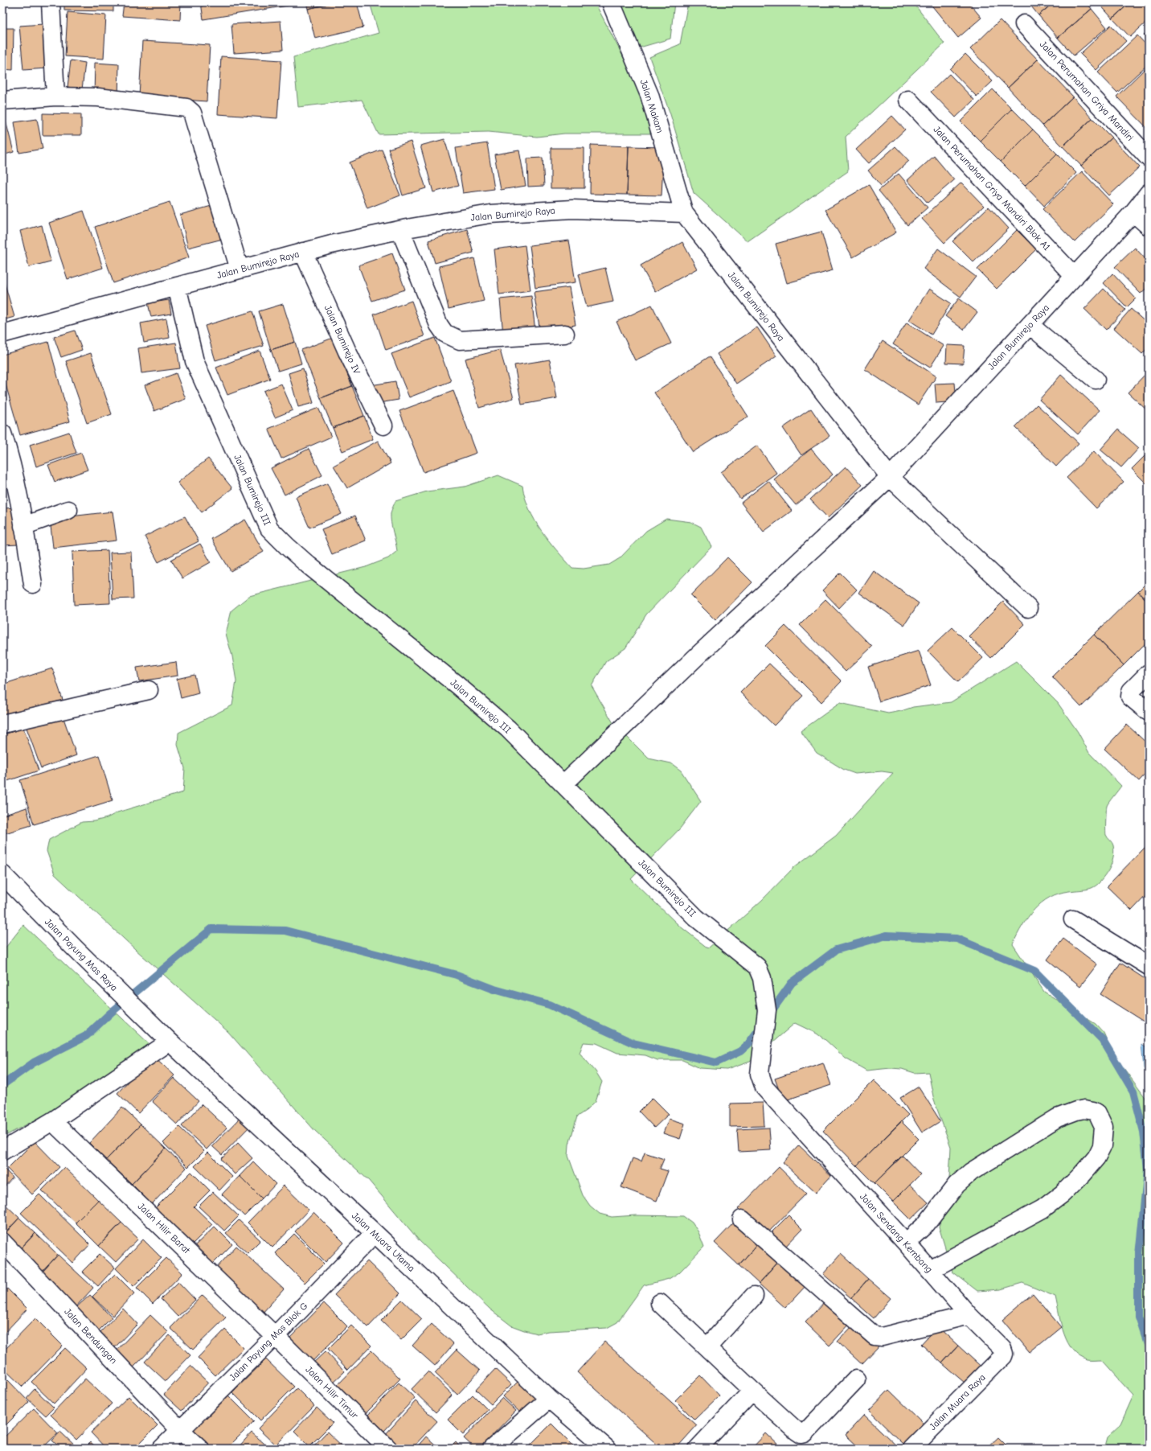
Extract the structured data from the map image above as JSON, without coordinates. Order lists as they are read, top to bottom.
{
  "streets": {
    "street": [
      "Jalan Perumahan Griya Mandiri",
      "Jalan Makam",
      "Jalan Perumahan Griya Mandiri Blok A1",
      "Jalan Bumirejo Raya",
      "Jalan Bumirejo IV",
      "Jalan Bumirejo III",
      "Jalan Payung Mas Raya",
      "Jalan Hilir Barat",
      "Jalan Sendang Kembang",
      "Jalan Muara Utama",
      "Jalan Bendungan",
      "Jalan Payung Mas Blok G",
      "Jalan Hilir Timur",
      "Jalan Muara Raya"
    ]
  },
  "crossings": [
    ["Jalan Makam", "Jalan Bumirejo Raya"],
    ["Jalan Perumahan Griya Mandiri Blok A1", "Jalan Bumirejo Raya"],
    ["Jalan Bumirejo Raya", "Jalan Bumirejo IV"],
    ["Jalan Bumirejo Raya", "Jalan Bumirejo III"],
    ["Jalan Bumirejo III", "Jalan Sendang Kembang"],
    ["Jalan Payung Mas Raya", "Jalan Muara Utama"],
    ["Jalan Hilir Barat", "Jalan Payung Mas Blok G"],
    ["Jalan Hilir Barat", "Jalan Hilir Timur"],
    ["Jalan Sendang Kembang", "Jalan Muara Raya"],
    ["Jalan Muara Utama", "Jalan Payung Mas Blok G"],
    ["Jalan Bendungan", "Jalan Payung Mas Blok G"],
    ["Jalan Payung Mas Blok G", "Jalan Hilir Timur"]
  ]
}
